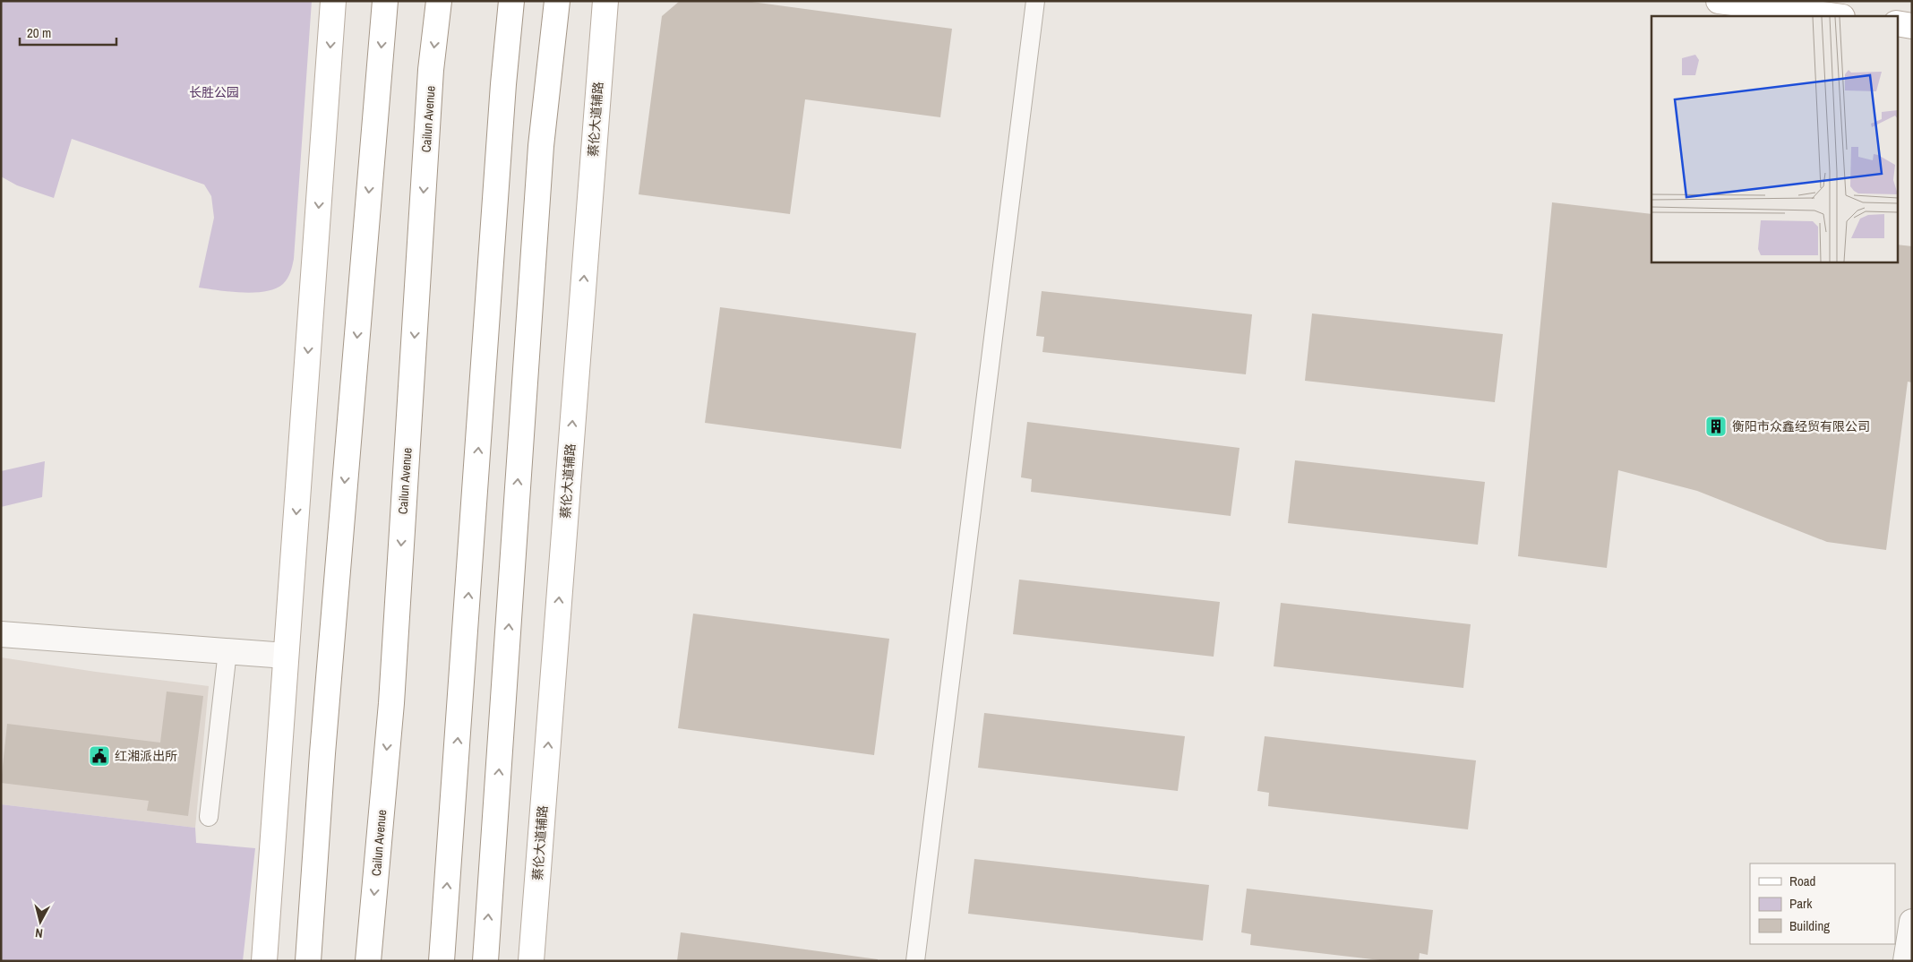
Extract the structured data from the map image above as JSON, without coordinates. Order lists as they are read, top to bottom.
{
  "streets": {
    "main road": ["Cailun Avenue", "蔡伦大道辅路"]
  },
  "parks": ["长胜公园"],
  "places": {
    "building": ["衡阳市众鑫经贸有限公司"],
    "public building": ["红湘派出所"]
  },
  "legend": ["Road", "Park", "Building"],
  "scale_bar": "20 m",
  "north": "bottom"
}
